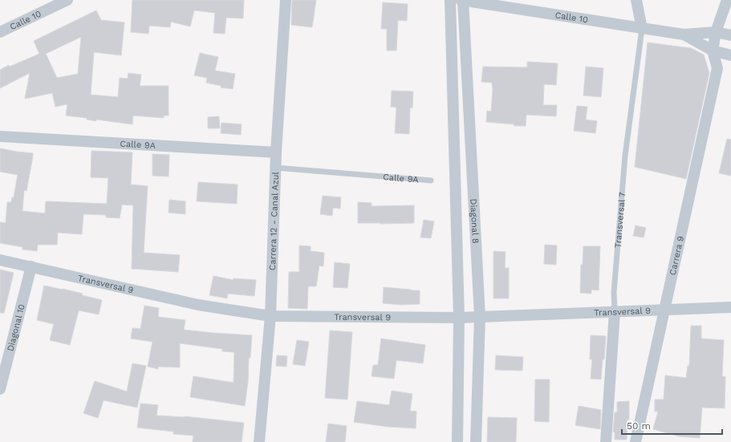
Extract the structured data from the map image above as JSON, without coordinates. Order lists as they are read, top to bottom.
{
  "streets": {
    "street": [
      "Calle 10",
      "Calle 9A",
      "Transversal 7",
      "Carrera 12 - Canal Azul",
      "Diagonal 8",
      "Carrera 9",
      "Transversal 9",
      "Diagonal 10"
    ]
  },
  "crossings": [
    ["Calle 10", "Transversal 7"],
    ["Calle 10", "Diagonal 8"],
    ["Calle 9A", "Carrera 12 - Canal Azul"],
    ["Transversal 7", "Transversal 9"],
    ["Carrera 12 - Canal Azul", "Transversal 9"],
    ["Diagonal 8", "Transversal 9"],
    ["Carrera 9", "Transversal 9"],
    ["Transversal 9", "Diagonal 10"]
  ],
  "scale_bar": "50 m"
}
